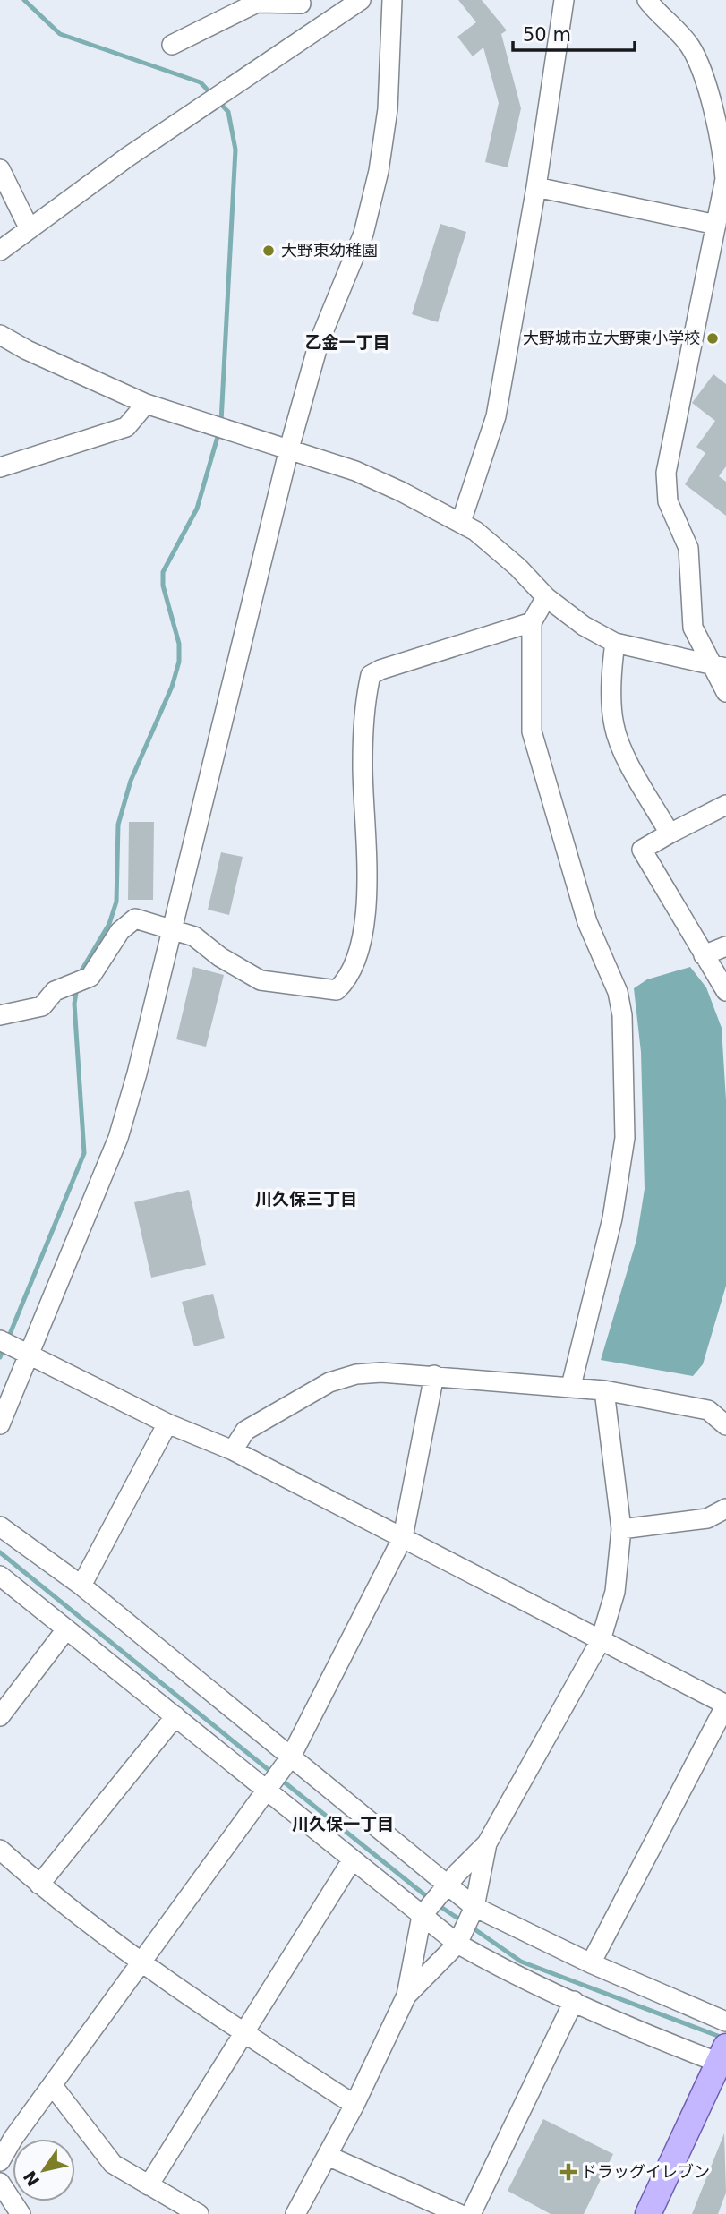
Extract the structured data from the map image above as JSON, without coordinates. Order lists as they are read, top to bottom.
{
  "districts": ["乙金一丁目", "川久保三丁目", "川久保一丁目"],
  "places": {
    "other": ["大野東幼稚園", "大野城市立大野東小学校"],
    "health": ["ドラッグイレブン"]
  },
  "scale_bar": "50 m",
  "north": "bottom left"
}
